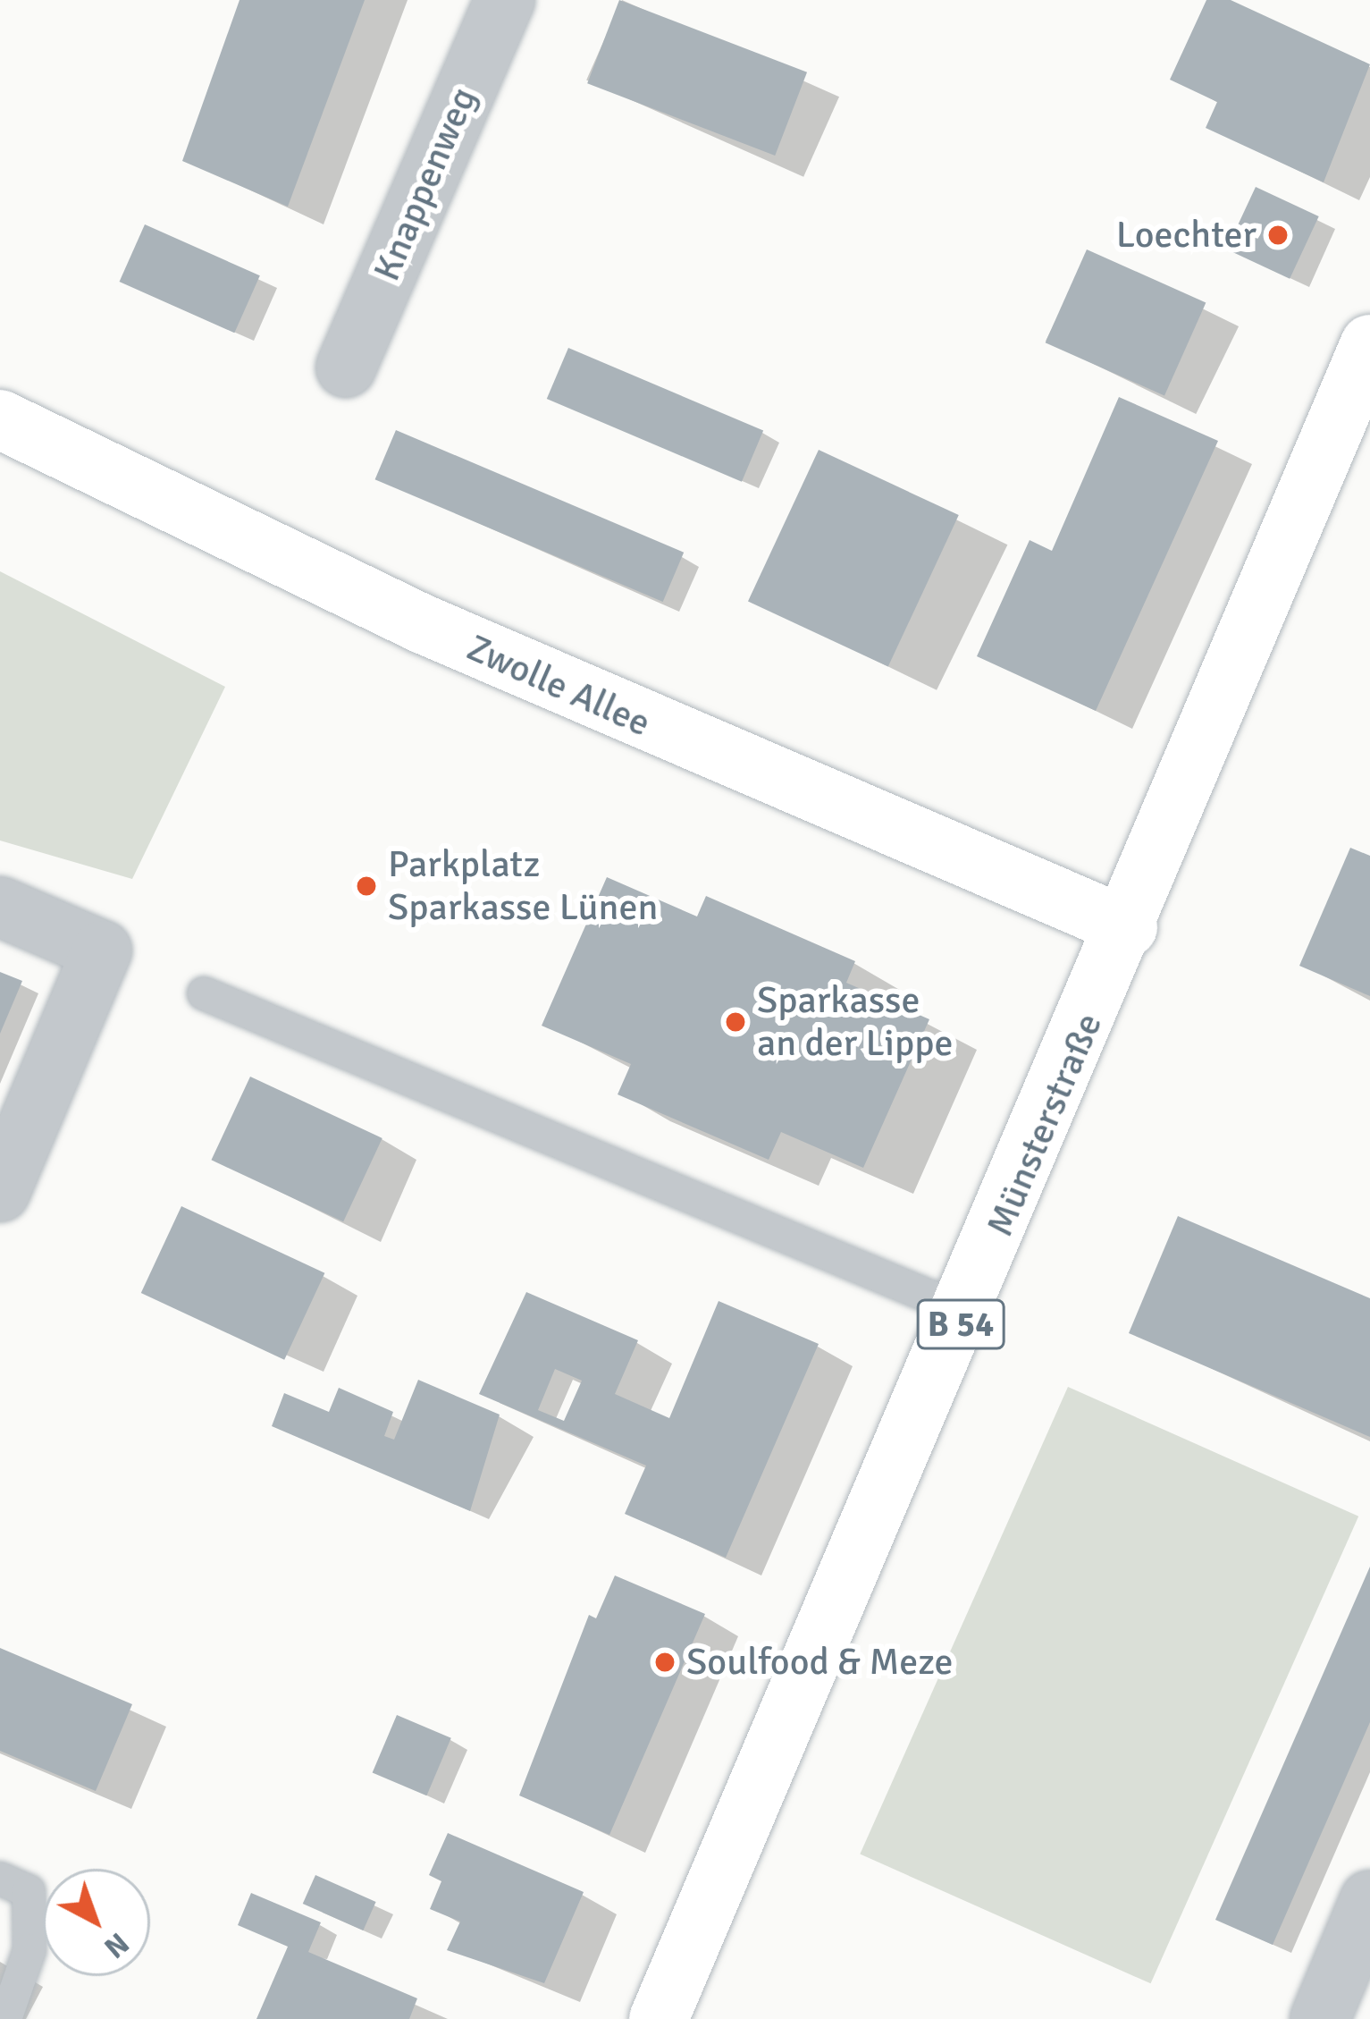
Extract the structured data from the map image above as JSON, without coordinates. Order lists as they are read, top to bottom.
{
  "streets": {
    "main road": ["Zwolle Allee", "Münsterstraße", "B 54"],
    "street": ["Knappenweg"]
  },
  "crossings": [
    ["Zwolle Allee", "Münsterstraße"]
  ],
  "places": [
    "Loechter",
    "Parkplatz Sparkasse Lünen",
    "Sparkasse an der Lippe",
    "Soulfood & Meze"
  ],
  "north": "bottom right"
}
